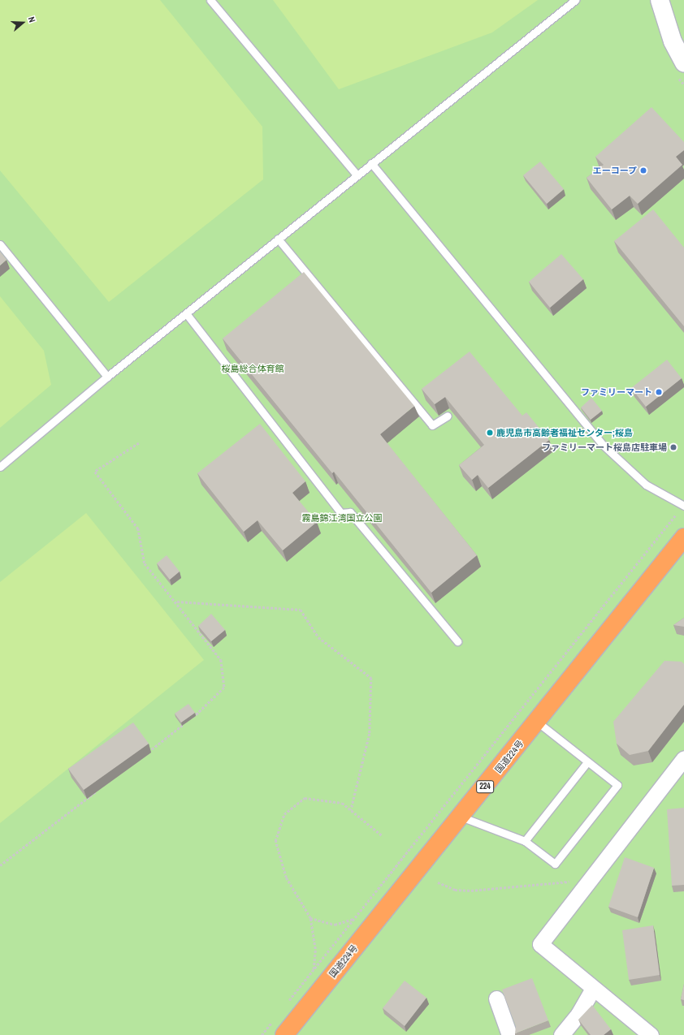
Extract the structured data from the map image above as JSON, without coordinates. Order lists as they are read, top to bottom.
{
  "streets": {
    "highway": ["国道224号", "224"]
  },
  "parks": ["桜島総合体育館", "霧島錦江湾国立公園"],
  "places": [
    "エーコープ",
    "ファミリーマート",
    "鹿児島市高齢者福祉センター;桜島",
    "ファミリーマート桜島店駐車場"
  ],
  "north": "right"
}
